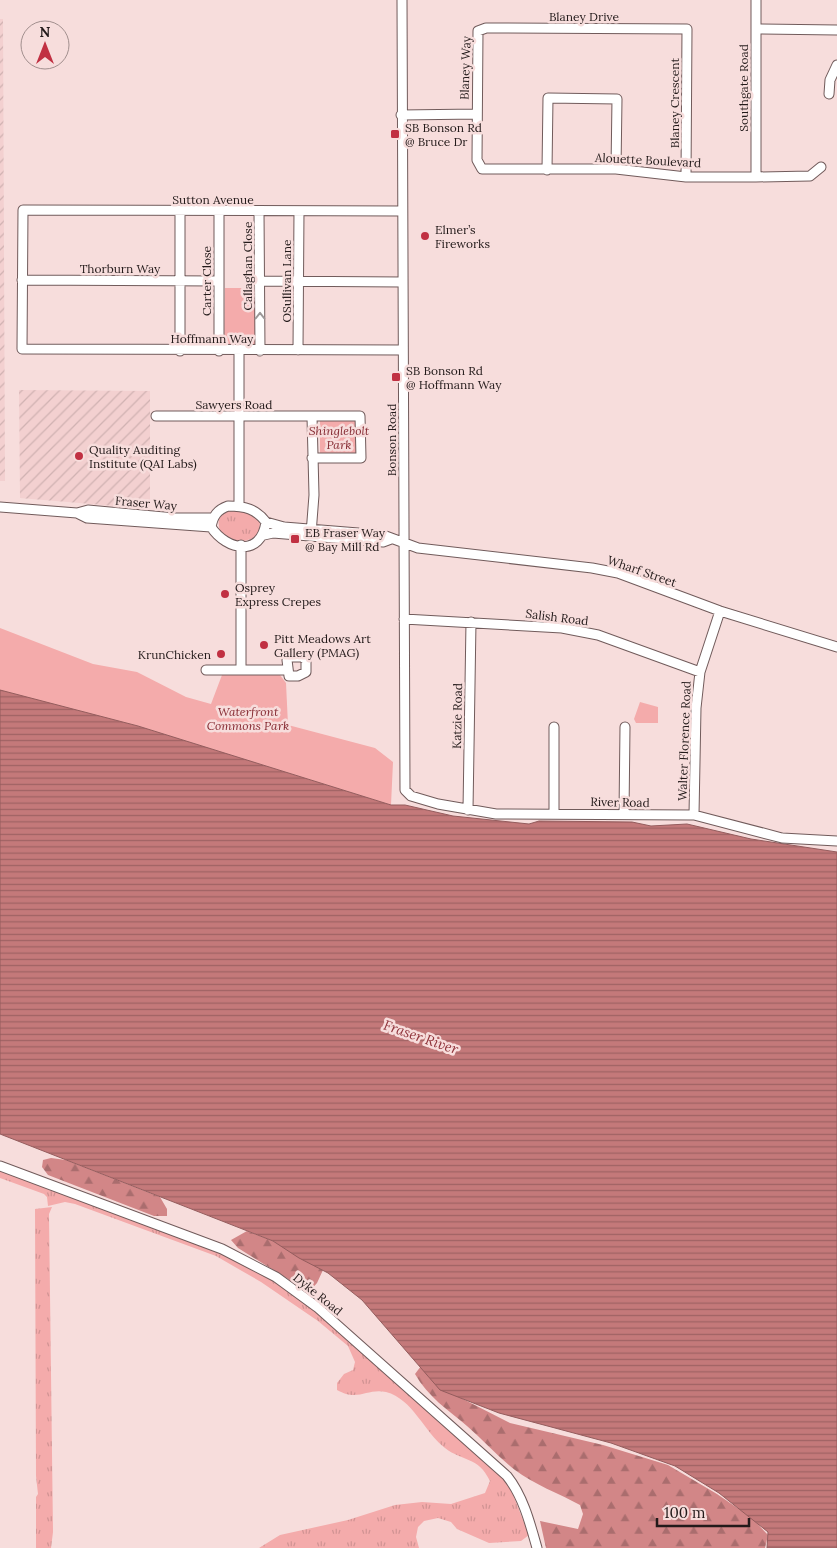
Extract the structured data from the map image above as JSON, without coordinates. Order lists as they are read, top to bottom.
{
  "streets": {
    "street": [
      "Blaney Drive",
      "Blaney Way",
      "Southgate Road",
      "Blaney Crescent",
      "Alouette Boulevard",
      "Sutton Avenue",
      "Callaghan Close",
      "Thorburn Way",
      "Carter Close",
      "OSullivan Lane",
      "Hoffmann Way",
      "Sawyers Road",
      "Bonson Road",
      "Fraser Way",
      "Wharf Street",
      "Salish Road",
      "Katzie Road",
      "Walter Florence Road",
      "River Road",
      "Dyke Road"
    ]
  },
  "crossings": [
    ["Blaney Drive", "Blaney Way"],
    ["Blaney Drive", "Blaney Crescent"],
    ["Blaney Way", "Alouette Boulevard"],
    ["Southgate Road", "Alouette Boulevard"],
    ["Blaney Crescent", "Alouette Boulevard"],
    ["Sutton Avenue", "Callaghan Close"],
    ["Sutton Avenue", "Thorburn Way"],
    ["Sutton Avenue", "Carter Close"],
    ["Sutton Avenue", "OSullivan Lane"],
    ["Sutton Avenue", "Hoffmann Way"],
    ["Sutton Avenue", "Bonson Road"],
    ["Callaghan Close", "Hoffmann Way"],
    ["Thorburn Way", "Carter Close"],
    ["Thorburn Way", "Hoffmann Way"],
    ["Carter Close", "Hoffmann Way"],
    ["OSullivan Lane", "Hoffmann Way"],
    ["Hoffmann Way", "Bonson Road"],
    ["Bonson Road", "Wharf Street"],
    ["Bonson Road", "Salish Road"],
    ["Bonson Road", "River Road"],
    ["Wharf Street", "Walter Florence Road"],
    ["Salish Road", "Katzie Road"],
    ["Salish Road", "Walter Florence Road"],
    ["Katzie Road", "River Road"],
    ["Walter Florence Road", "River Road"]
  ],
  "one_way": ["Callaghan Close"],
  "water": ["Fraser River"],
  "parks": ["Shinglebolt Park", "Waterfront Commons Park"],
  "places": {
    "transit": ["SB Bonson Rd @ Bruce Dr", "SB Bonson Rd @ Hoffmann Way", "EB Fraser Way @ Bay Mill Rd"],
    "other": [
      "Elmer’s Fireworks",
      "Quality Auditing Institute (QAI Labs)",
      "Osprey Express Crepes",
      "Pitt Meadows Art Gallery (PMAG)",
      "KrunChicken"
    ]
  },
  "scale_bar": "100 m",
  "north": "top"
}
